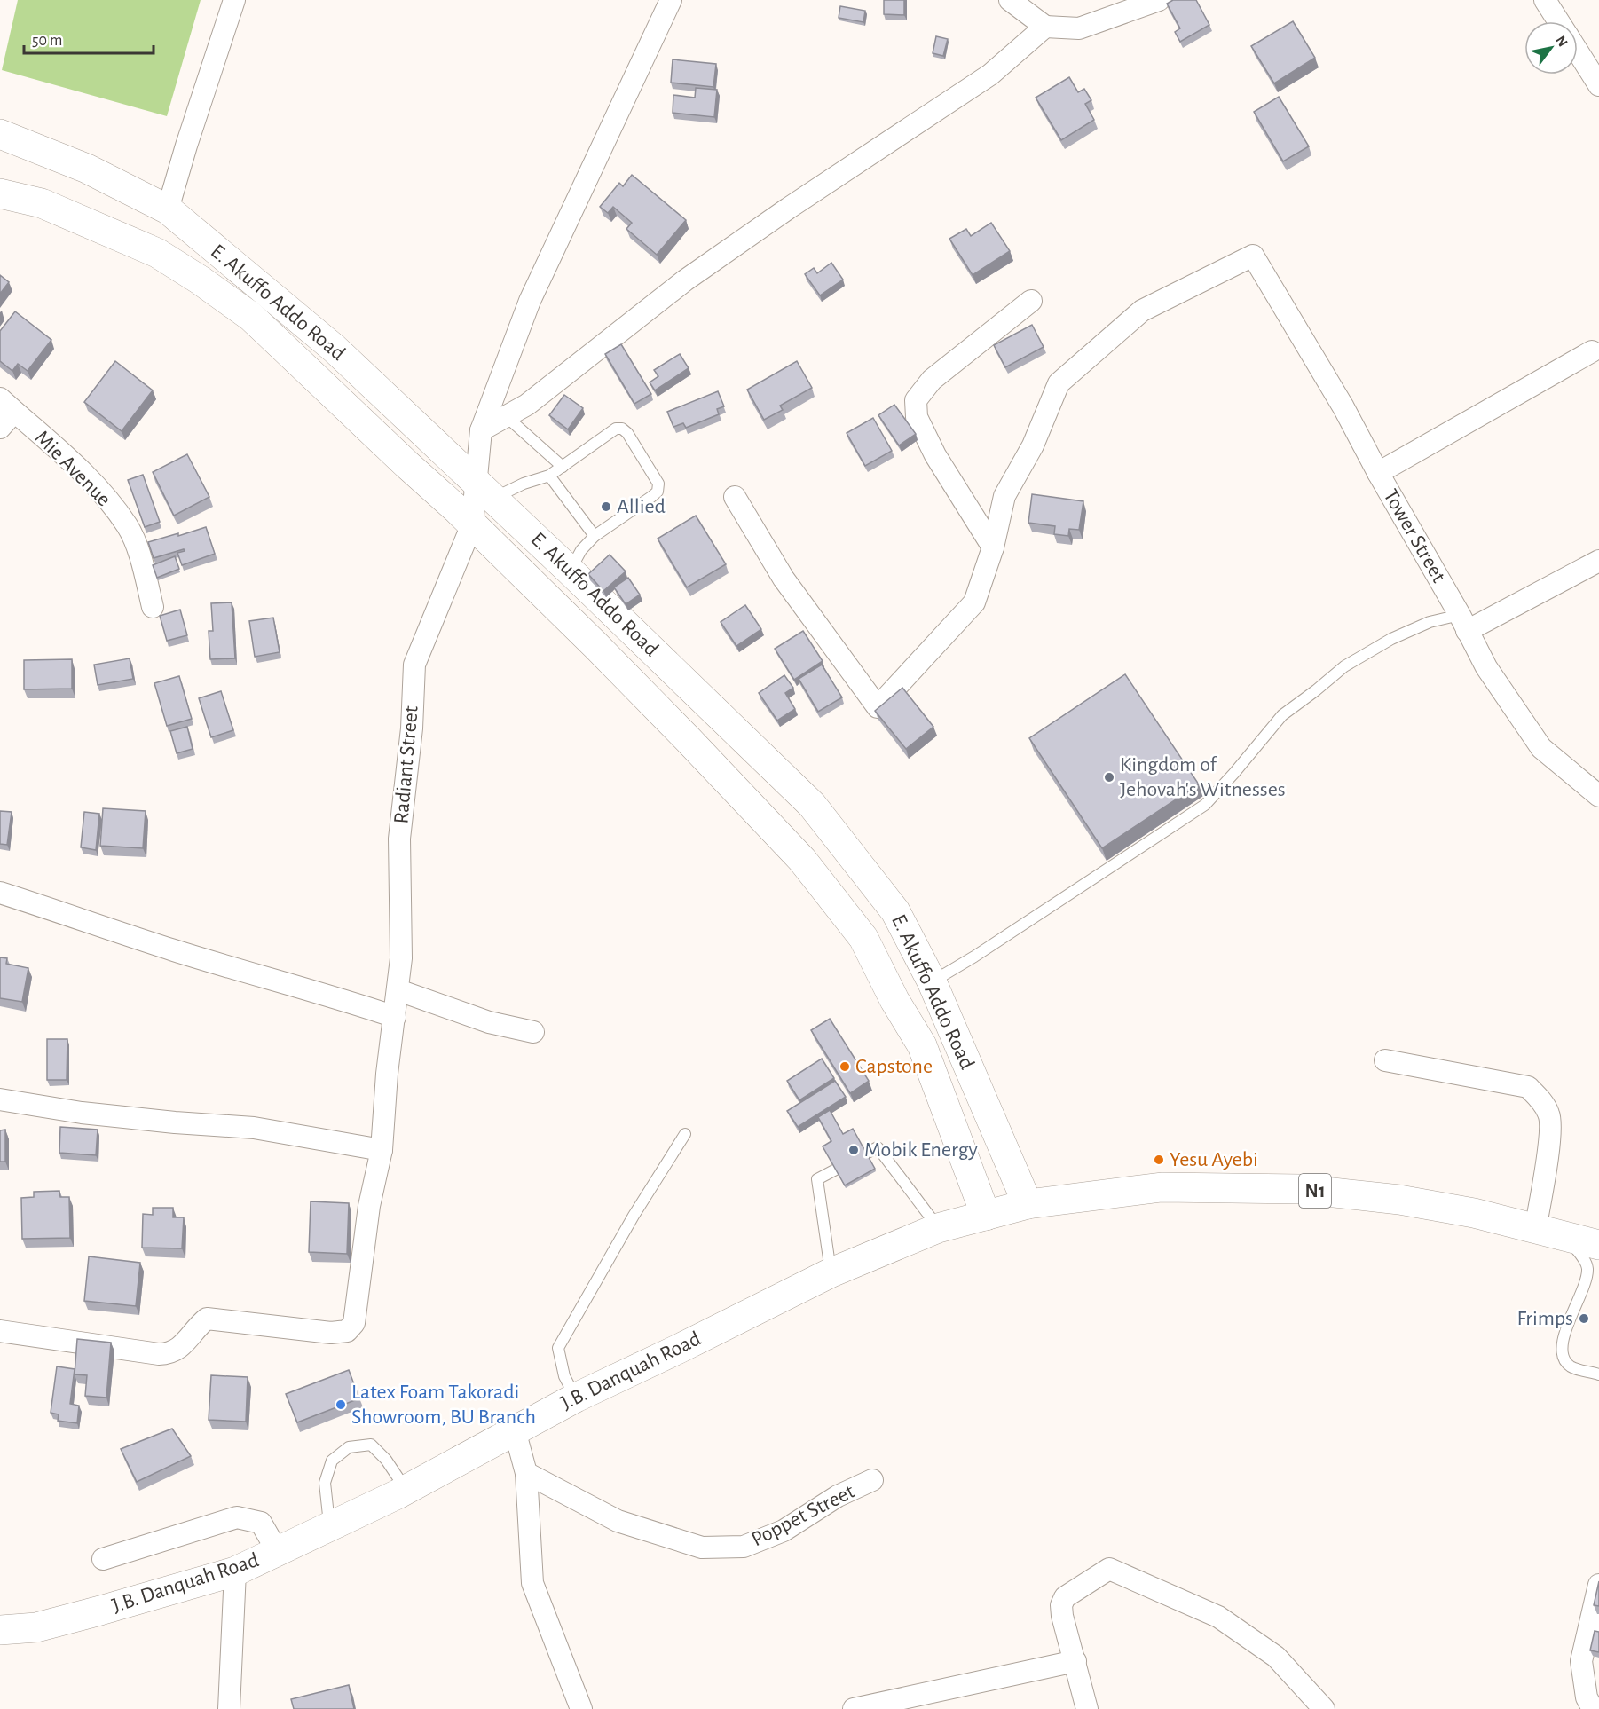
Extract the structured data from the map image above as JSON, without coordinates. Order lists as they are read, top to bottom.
{
  "streets": {
    "main road": ["E. Akuffo Addo Road", "N1", "J.B. Danquah Road"],
    "street": [
      "Mie Avenue",
      "Tower Street",
      "Radiant Street",
      "Poppet Street"
    ]
  },
  "crossings": [
    ["E. Akuffo Addo Road", "Radiant Street"],
    ["E. Akuffo Addo Road", "N1"],
    ["E. Akuffo Addo Road", "J.B. Danquah Road"],
    ["N1", "J.B. Danquah Road"]
  ],
  "places": [
    "Allied",
    "Kingdom of Jehovah's Witnesses",
    "Capstone",
    "Mobik Energy",
    "Yesu Ayebi",
    "Frimps",
    "Latex Foam Takoradi Showroom, BU Branch"
  ],
  "scale_bar": "50 m",
  "north": "top right"
}
